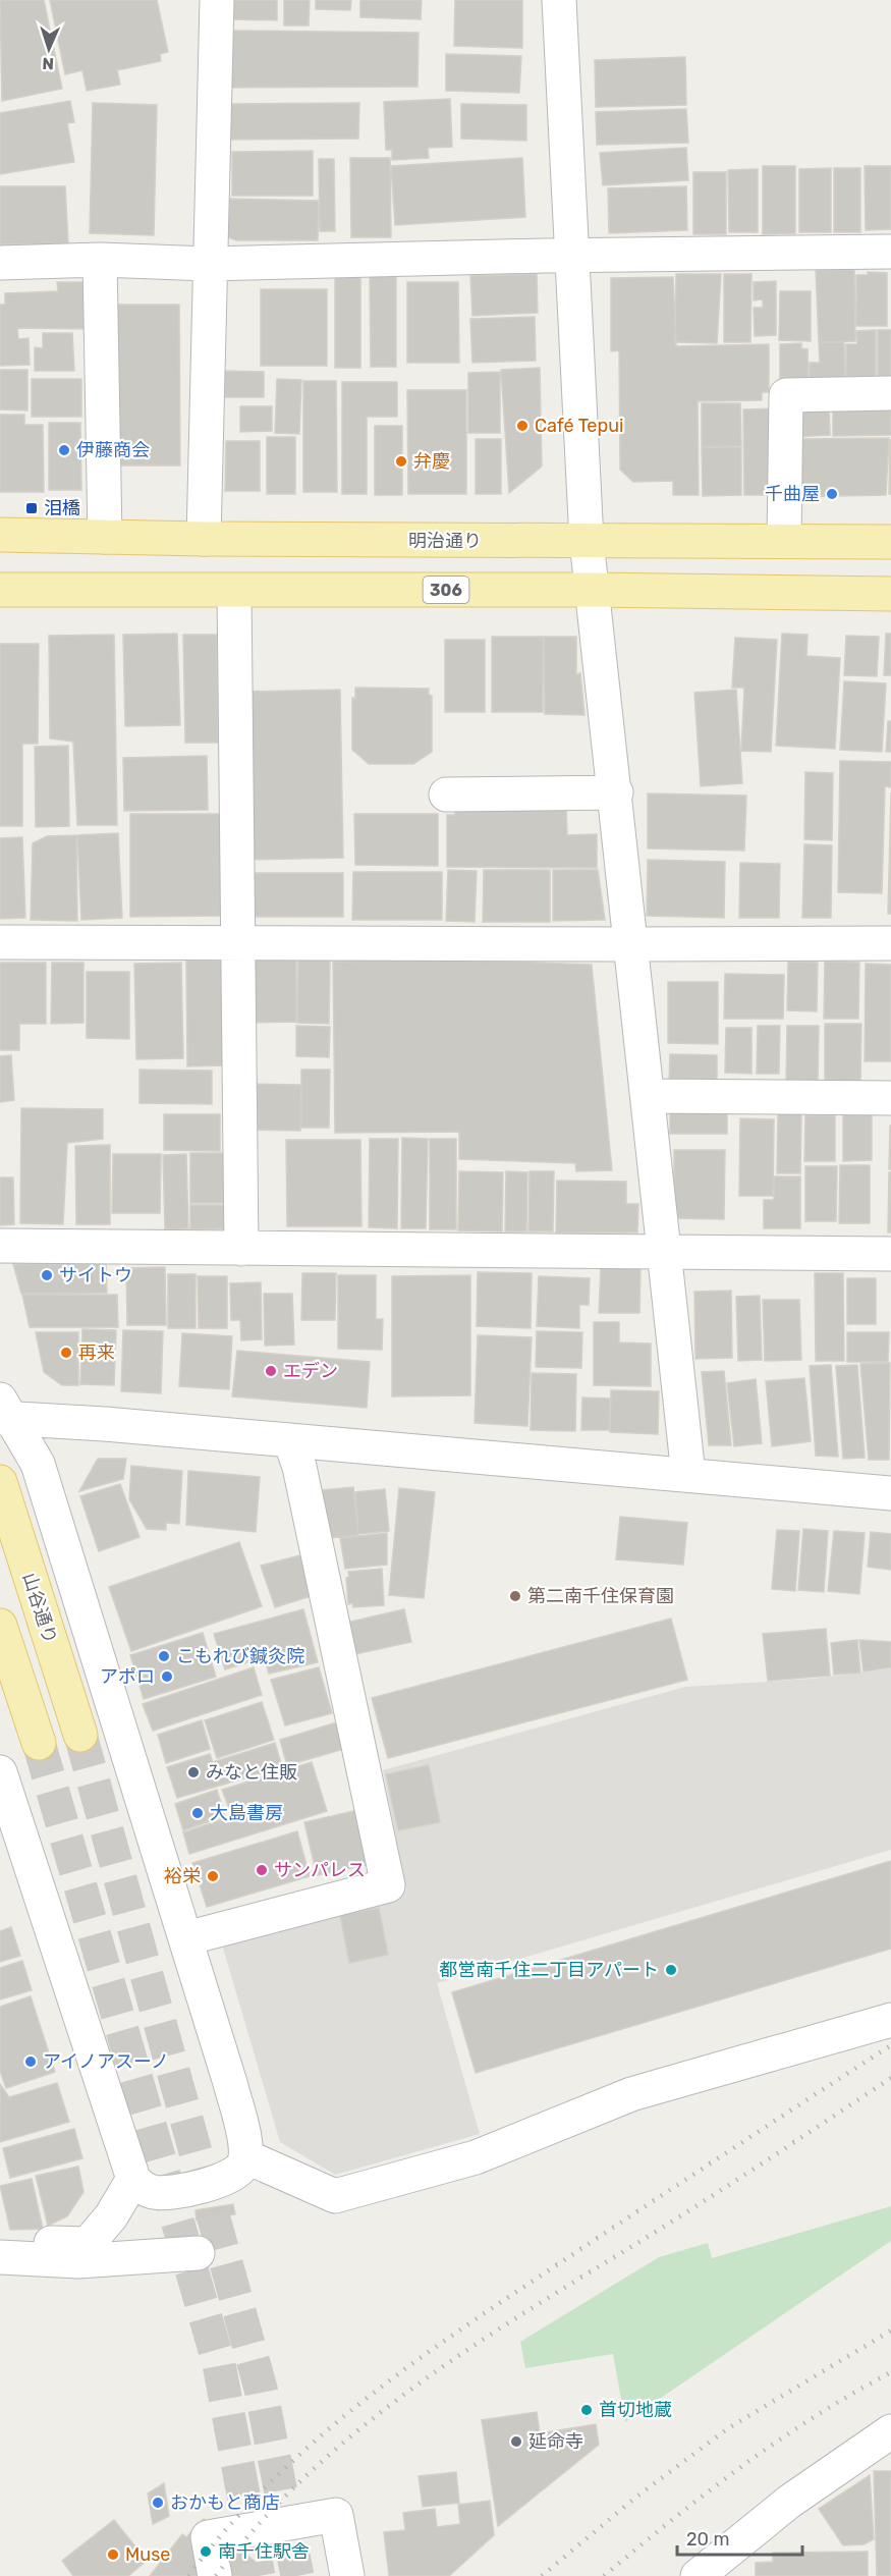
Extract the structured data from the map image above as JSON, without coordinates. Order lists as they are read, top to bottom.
{
  "streets": {
    "main road": ["明治通り", "306", "山谷通り"]
  },
  "places": {
    "other": [
      "Café Tepui",
      "伊藤商会",
      "弁慶",
      "千曲屋",
      "サイトウ",
      "再来",
      "エデン",
      "第二南千住保育園",
      "こもれび鍼灸院",
      "アポロ",
      "みなと住販",
      "大島書房",
      "サンパレス",
      "裕栄",
      "都営南千住二丁目アパート",
      "アイノアスーノ",
      "首切地蔵",
      "延命寺",
      "おかもと商店",
      "南千住駅舎",
      "Muse"
    ],
    "transit": ["泪橋"]
  },
  "scale_bar": "20 m",
  "north": "bottom"
}
